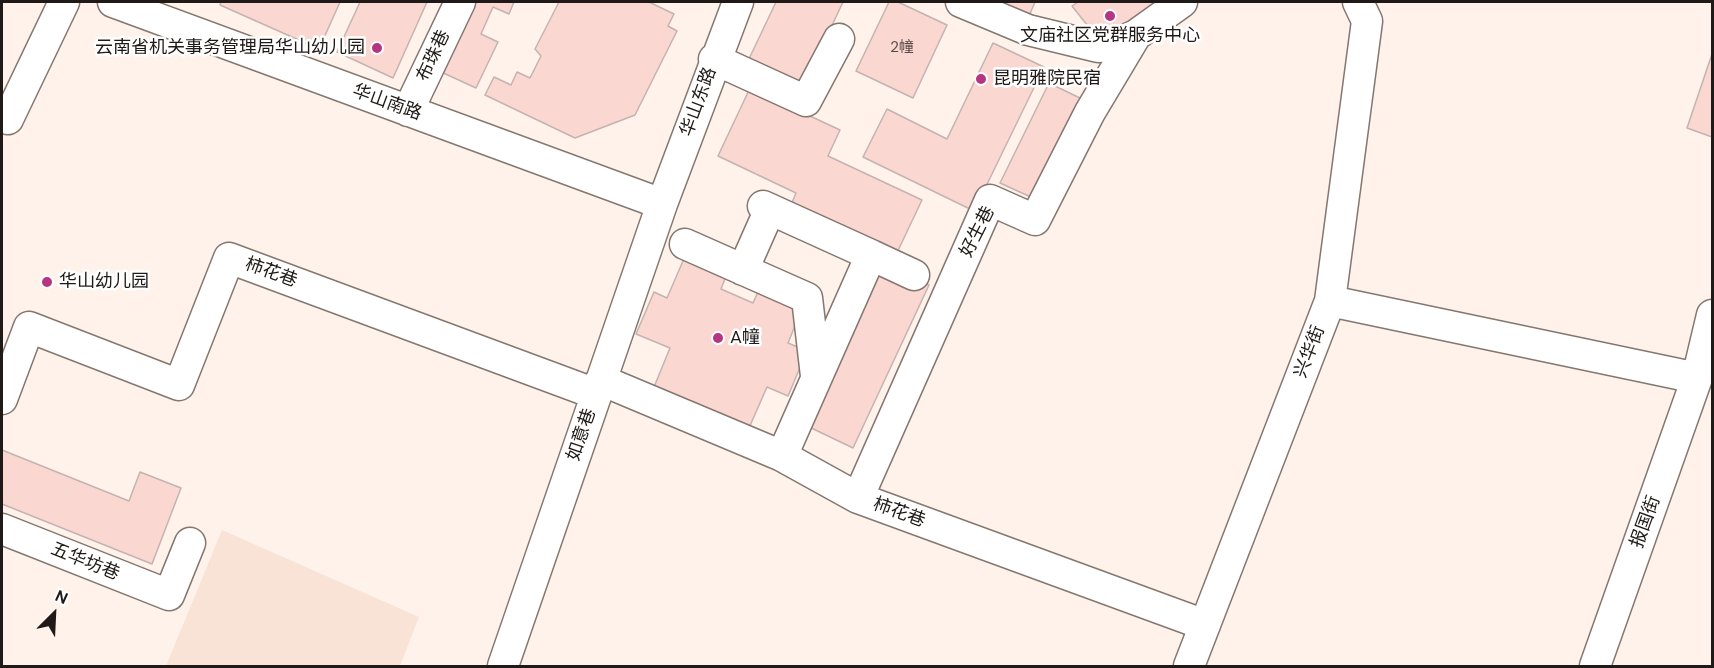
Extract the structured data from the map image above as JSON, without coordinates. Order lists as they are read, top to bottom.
{
  "streets": {
    "street": [
      "布珠巷",
      "华山东路",
      "华山南路",
      "好生巷",
      "柿花巷",
      "兴华街",
      "如意巷",
      "报国街",
      "五华坊巷"
    ]
  },
  "crossings": [
    ["布珠巷", "华山南路"],
    ["华山东路", "华山南路"],
    ["华山东路", "如意巷"],
    ["华山南路", "如意巷"],
    ["好生巷", "柿花巷"],
    ["柿花巷", "兴华街"],
    ["柿花巷", "如意巷"]
  ],
  "places": [
    "文庙社区党群服务中心",
    "云南省机关事务管理局华山幼儿园",
    "昆明雅院民宿",
    "华山幼儿园",
    "A幢"
  ],
  "house_numbers": ["2幢"],
  "north": "top right"
}
